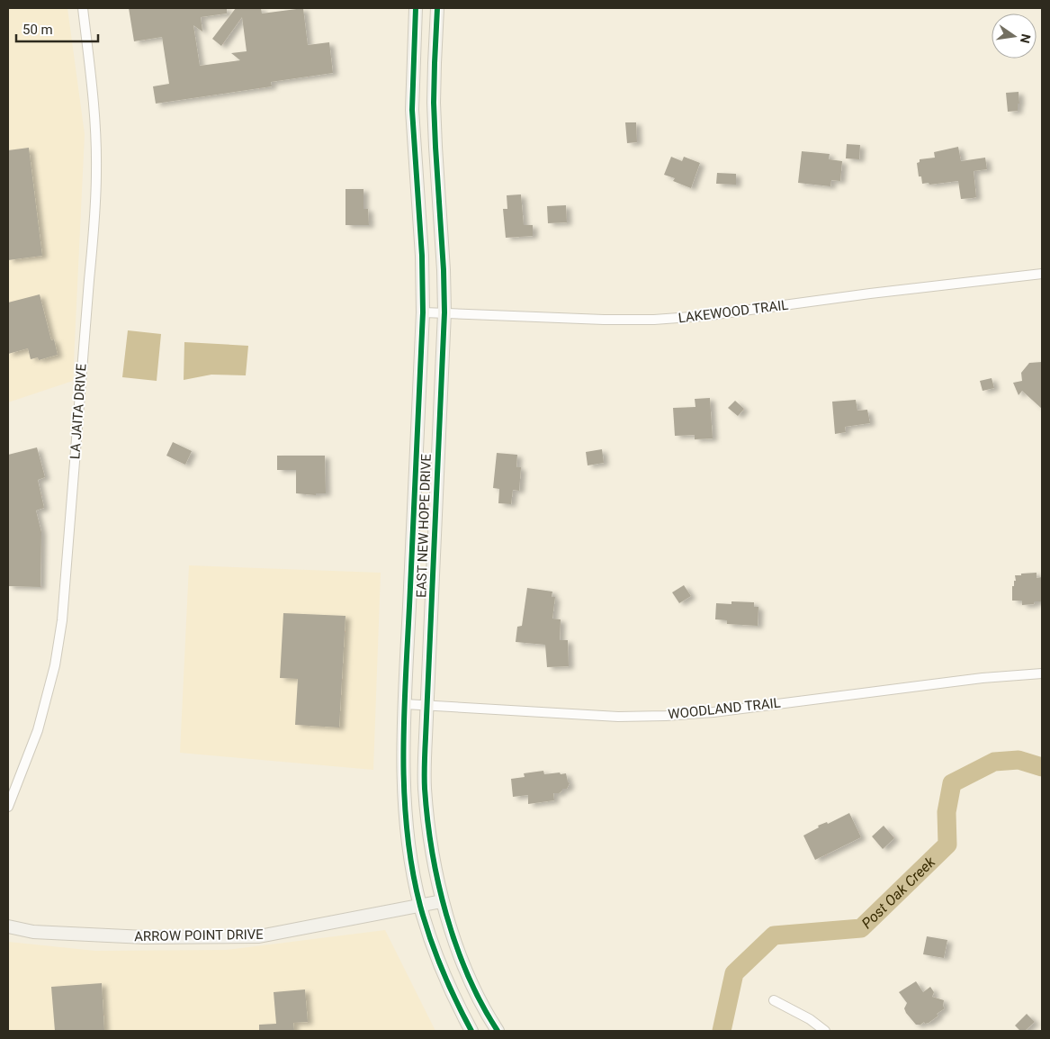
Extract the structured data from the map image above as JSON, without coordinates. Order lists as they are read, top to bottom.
{
  "streets": {
    "street": [
      "LAKEWOOD TRAIL",
      "LA JAITA DRIVE",
      "EAST NEW HOPE DRIVE",
      "WOODLAND TRAIL",
      "ARROW POINT DRIVE"
    ]
  },
  "crossings": [
    ["LAKEWOOD TRAIL", "EAST NEW HOPE DRIVE"],
    ["EAST NEW HOPE DRIVE", "WOODLAND TRAIL"],
    ["EAST NEW HOPE DRIVE", "ARROW POINT DRIVE"]
  ],
  "water": ["Post Oak Creek"],
  "scale_bar": "50 m",
  "north": "right"
}
